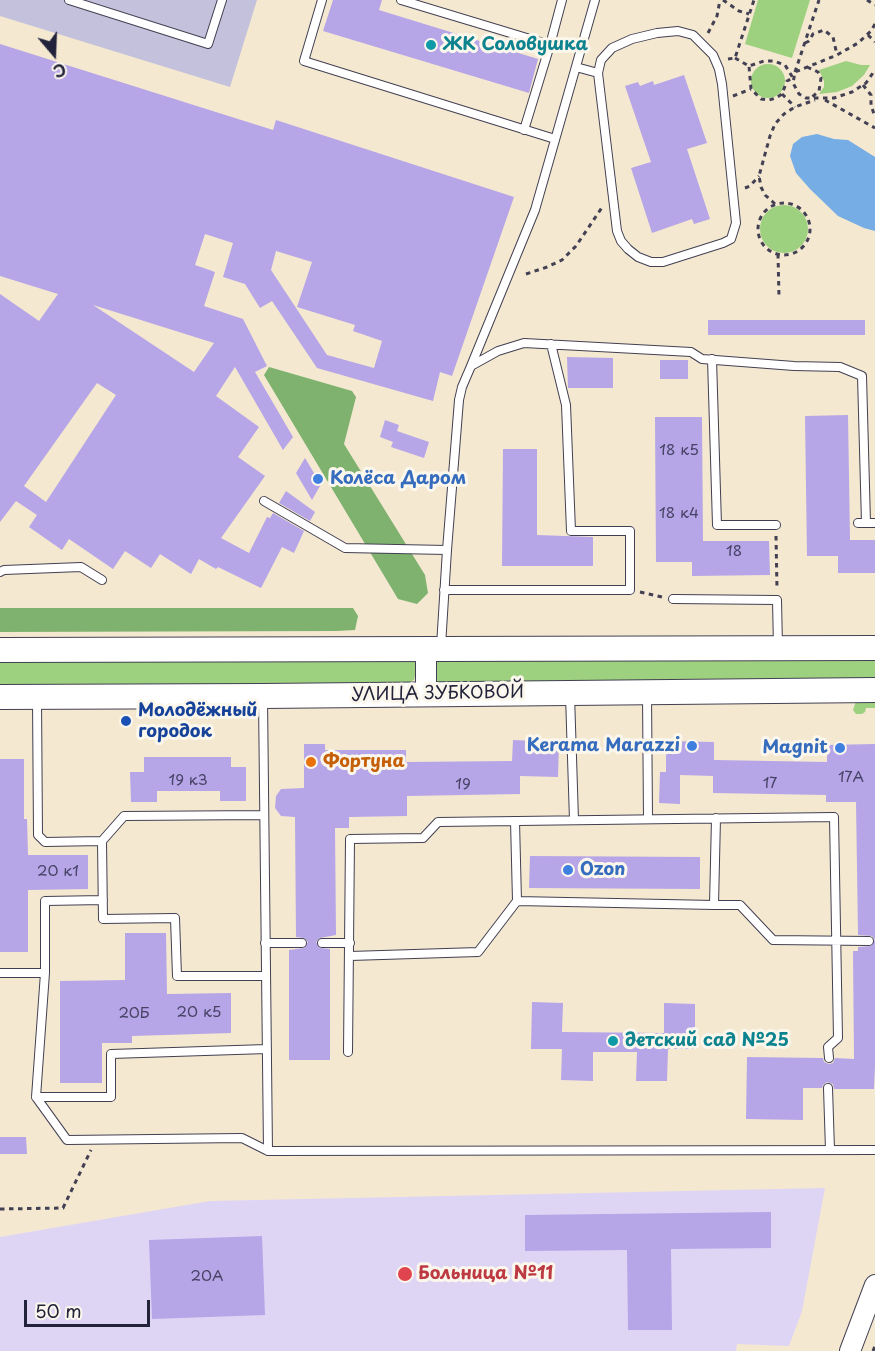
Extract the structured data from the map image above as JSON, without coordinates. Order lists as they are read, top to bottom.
{
  "streets": {
    "main road": ["УЛИЦА ЗУБКОВОЙ"]
  },
  "places": [
    "ЖК Соловушка",
    "Колёса Даром",
    "Молодёжный городок",
    "Kerama Marazzi",
    "Magnit",
    "Фортуна",
    "Ozon",
    "детский сад №25",
    "Больница №11"
  ],
  "house_numbers": [
    "18 к5",
    "18 к4",
    "18",
    "17А",
    "19 к3",
    "17",
    "19",
    "20 к1",
    "20 к5",
    "20Б",
    "20А"
  ],
  "scale_bar": "50 m",
  "north": "bottom"
}
